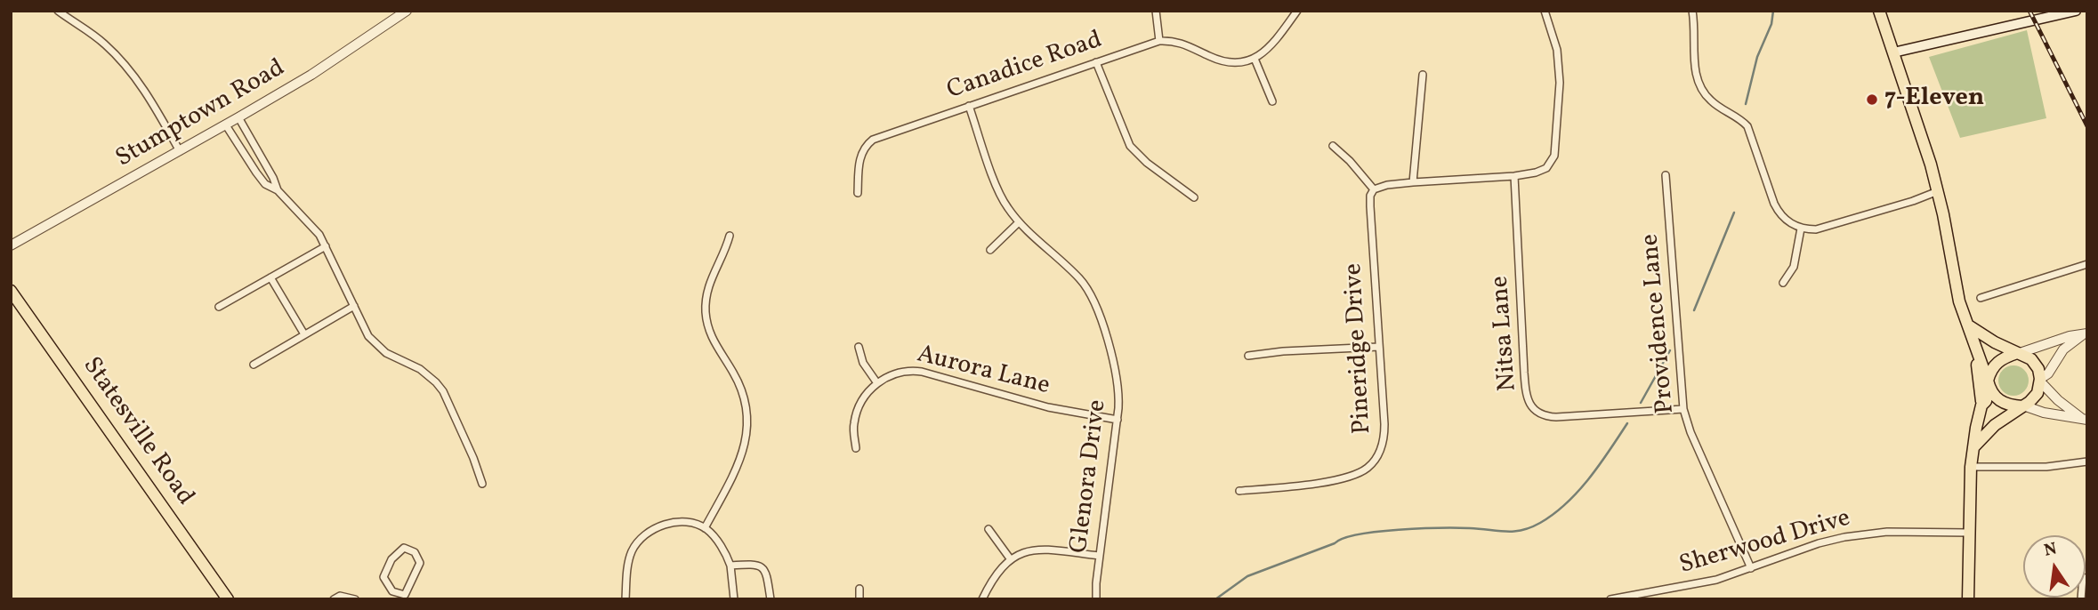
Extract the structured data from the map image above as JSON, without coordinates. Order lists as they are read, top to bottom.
{
  "streets": {
    "main road": ["Statesville Road"],
    "street": [
      "Canadice Road",
      "Stumptown Road",
      "Providence Lane",
      "Nitsa Lane",
      "Pineridge Drive",
      "Aurora Lane",
      "Glenora Drive",
      "Sherwood Drive"
    ]
  },
  "crossings": [
    ["Canadice Road", "Glenora Drive"],
    ["Providence Lane", "Nitsa Lane"],
    ["Providence Lane", "Sherwood Drive"],
    ["Aurora Lane", "Glenora Drive"]
  ],
  "places": ["7-Eleven"],
  "north": "top"
}
